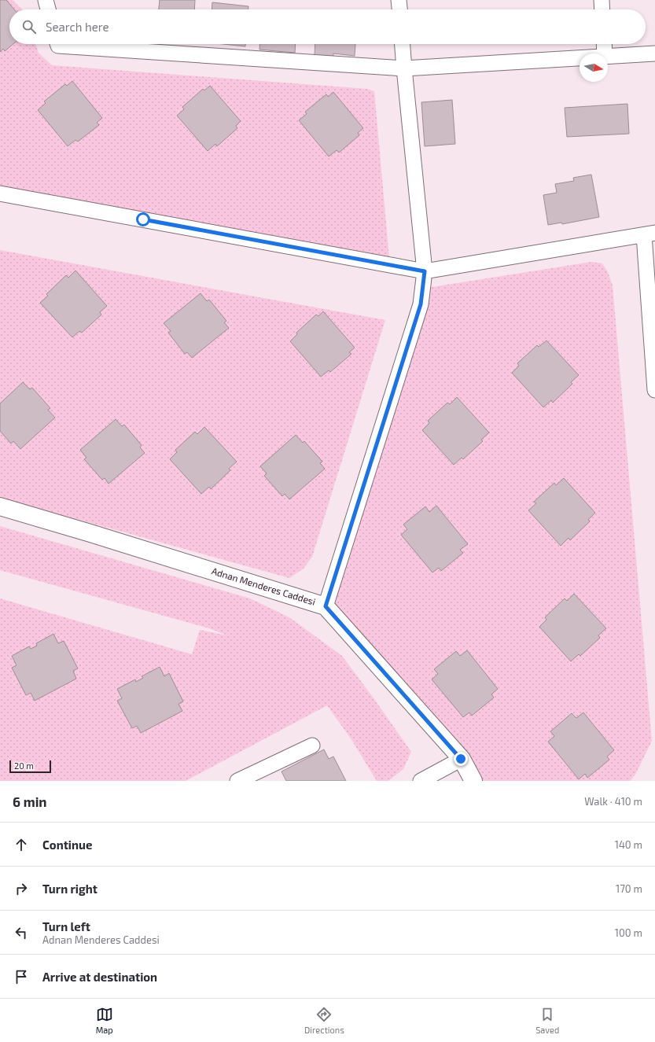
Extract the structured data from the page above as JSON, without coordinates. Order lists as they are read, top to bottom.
{
  "streets": {
    "street": ["Adnan Menderes Caddesi"]
  },
  "scale_bar": "20 m",
  "north": "right",
  "page": {
    "search": "Search here",
    "scale": "20 m",
    "heading": ["6 min", "Walk · 410 m"],
    "list": [
      ["Continue", "140 m"],
      ["Turn right", "170 m"],
      ["Turn left", "Adnan Menderes Caddesi", "100 m"],
      "Arrive at destination"
    ],
    "nav": ["Map", "Directions", "Saved"]
  }
}
